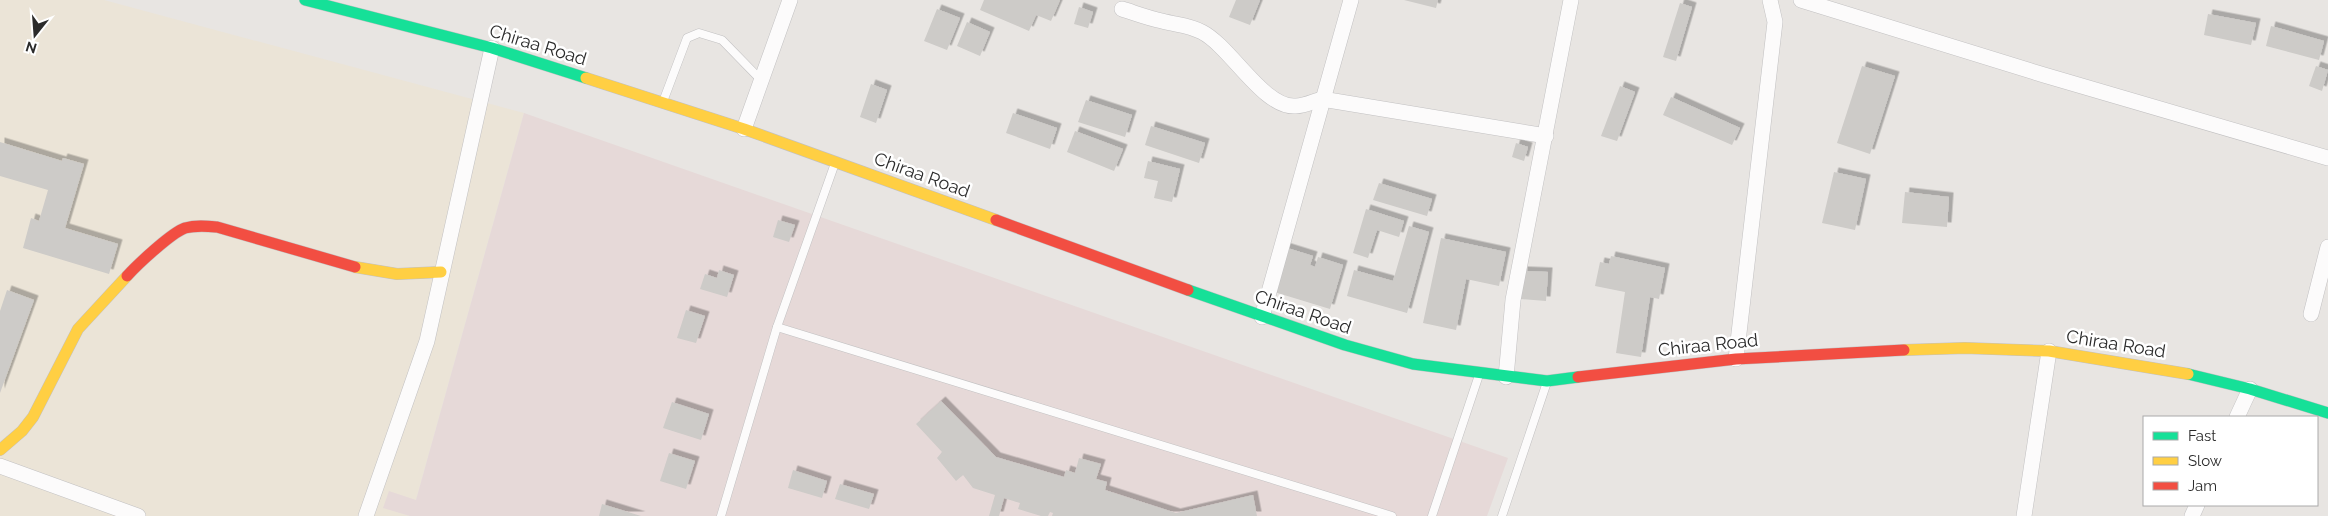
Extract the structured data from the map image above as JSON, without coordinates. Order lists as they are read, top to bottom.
{
  "streets": {
    "main road": ["Chiraa Road"]
  },
  "legend": ["Fast", "Slow", "Jam"],
  "north": "bottom"
}
